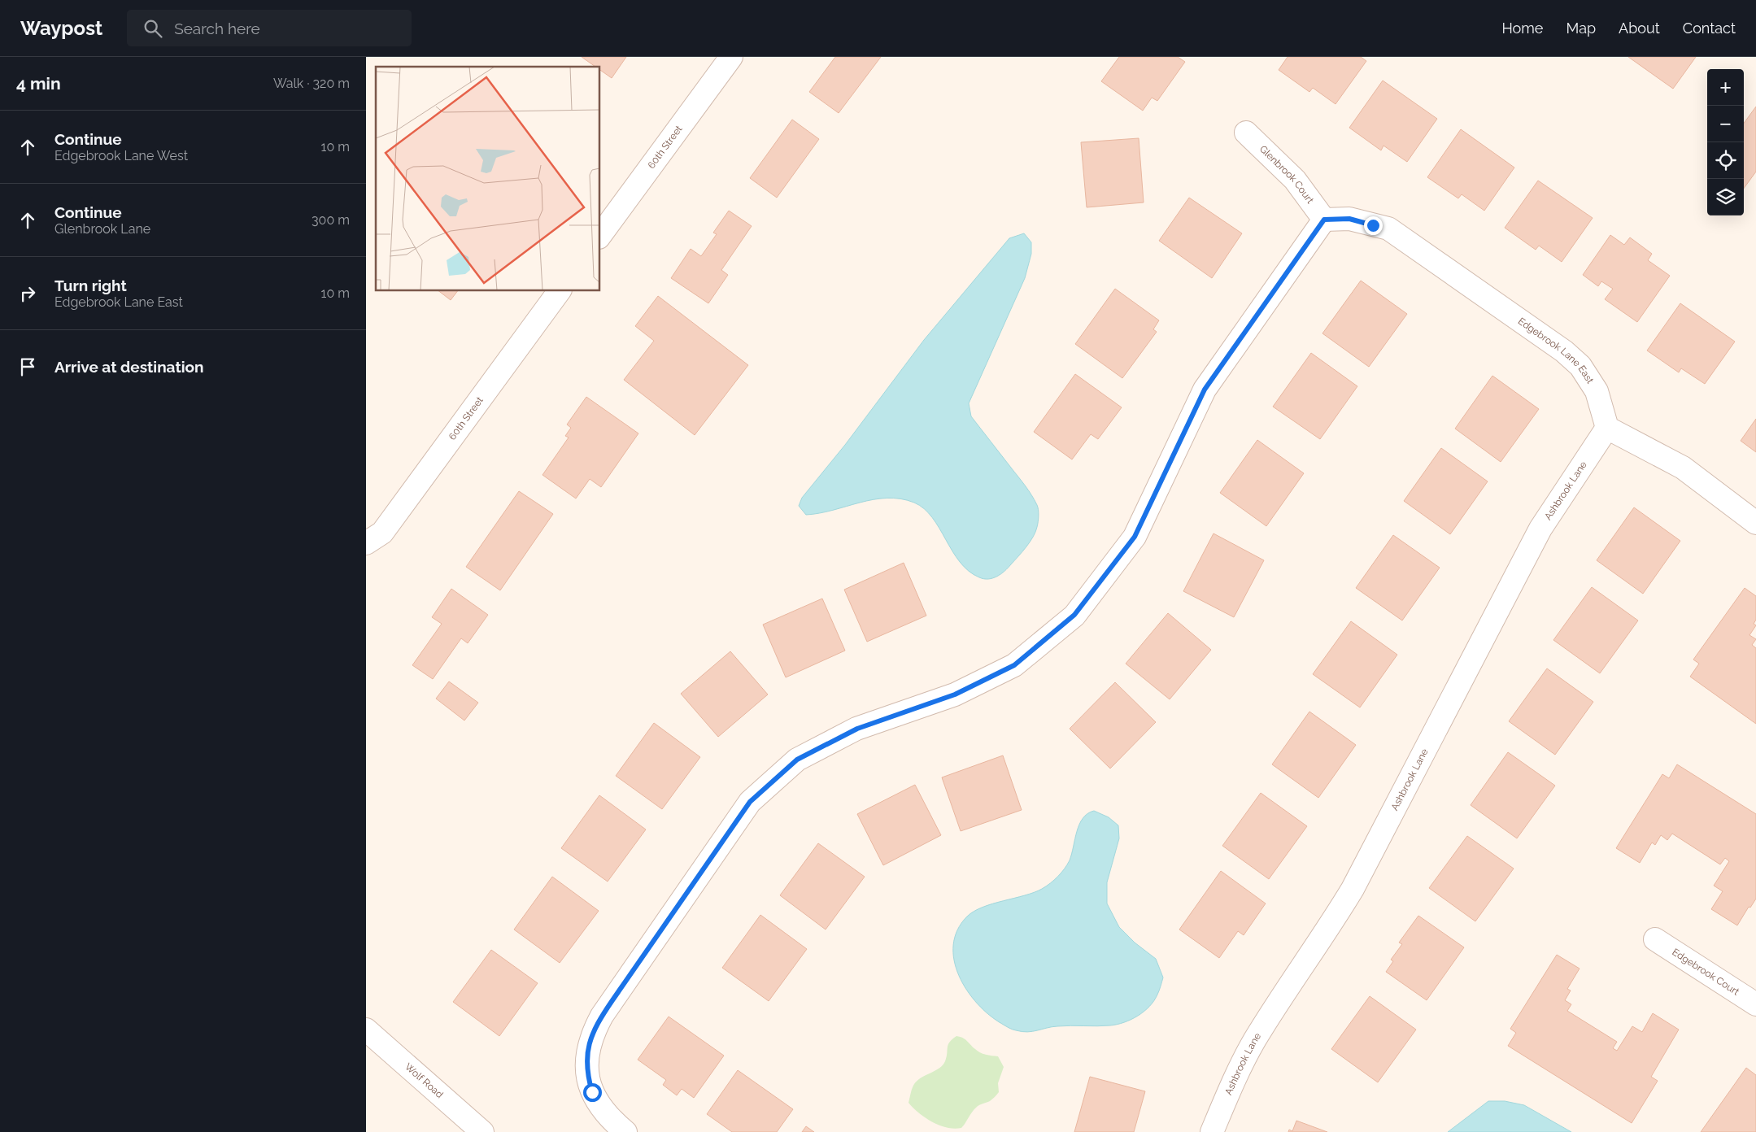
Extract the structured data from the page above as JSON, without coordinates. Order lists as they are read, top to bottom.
{
  "streets": {
    "street": [
      "60th Street",
      "Glenbrook Court",
      "Edgebrook Lane East",
      "Ashbrook Lane",
      "Edgebrook Court",
      "Wolf Road"
    ]
  },
  "crossings": [
    ["Glenbrook Court", "Edgebrook Lane East"],
    ["Edgebrook Lane East", "Ashbrook Lane"]
  ],
  "page": {
    "header": "Waypost",
    "search": "Search here",
    "nav": [
      "Home",
      "Map",
      "About",
      "Contact"
    ],
    "heading": ["4 min", "Walk · 320 m"],
    "map_buttons": ["+", "−"],
    "list": [
      ["Continue", "Edgebrook Lane West", "10 m"],
      ["Continue", "Glenbrook Lane", "300 m"],
      ["Turn right", "Edgebrook Lane East", "10 m"],
      "Arrive at destination"
    ]
  }
}
